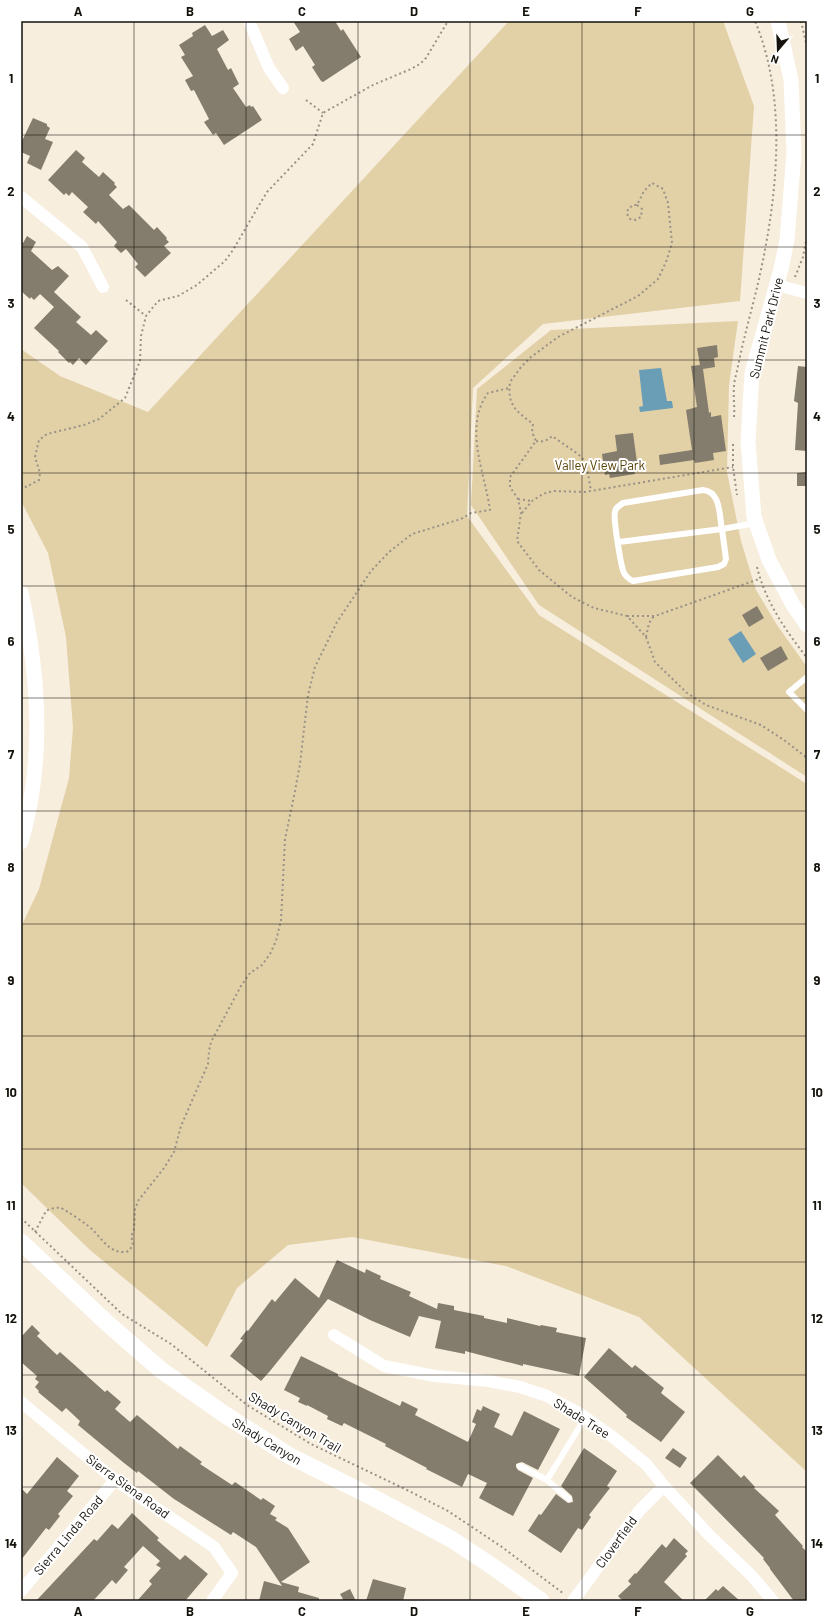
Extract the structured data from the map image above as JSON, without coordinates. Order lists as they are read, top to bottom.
{
  "streets": {
    "main road": ["Shady Canyon"],
    "street": [
      "Summit Park Drive",
      "Shade Tree",
      "Sierra Siena Road",
      "Sierra Linda Road",
      "Cloverfield"
    ],
    "path": ["Shady Canyon Trail"]
  },
  "crossings": [
    ["Shade Tree", "Cloverfield"],
    ["Shady Canyon Trail", "Cloverfield"],
    ["Sierra Siena Road", "Sierra Linda Road"]
  ],
  "parks": ["Valley View Park"],
  "north": "bottom",
  "grid": {
    "columns": [
      "A",
      "B",
      "C",
      "D",
      "E",
      "F",
      "G"
    ],
    "rows": [
      "1",
      "2",
      "3",
      "4",
      "5",
      "6",
      "7",
      "8",
      "9",
      "10",
      "11",
      "12",
      "13",
      "14"
    ]
  }
}
